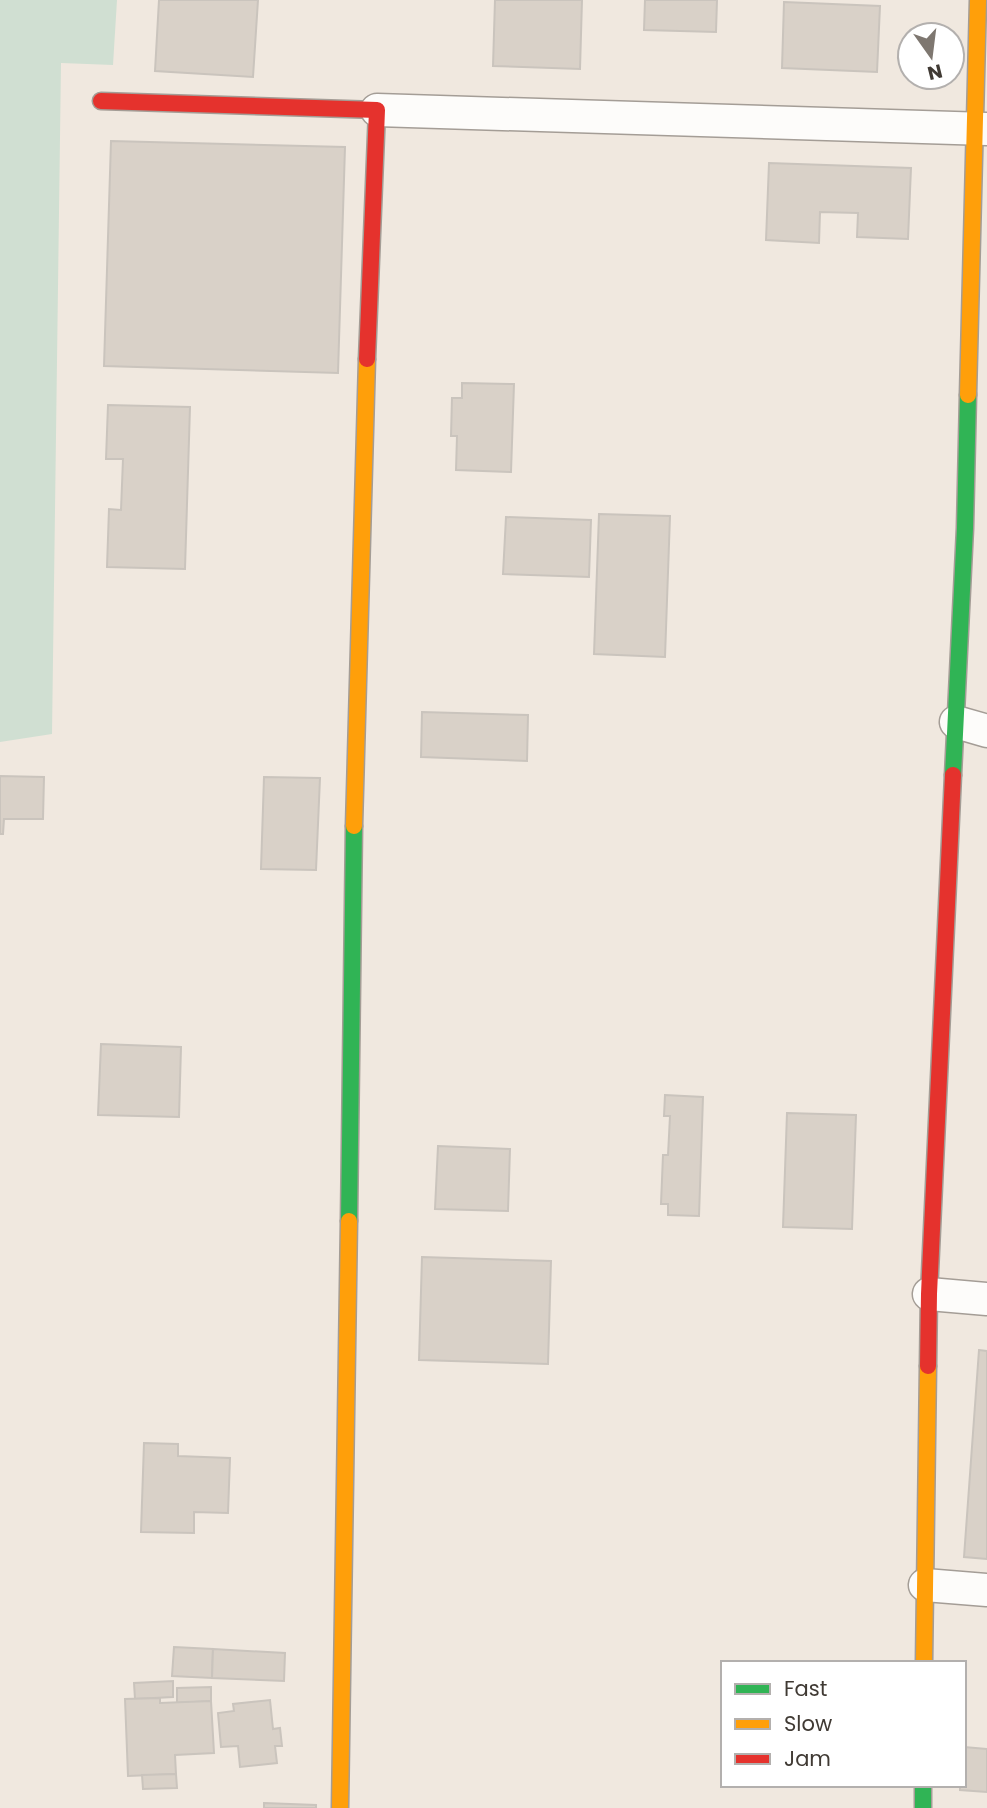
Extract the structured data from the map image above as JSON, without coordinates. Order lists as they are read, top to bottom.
{
  "legend": ["Fast", "Slow", "Jam"],
  "north": "bottom"
}
